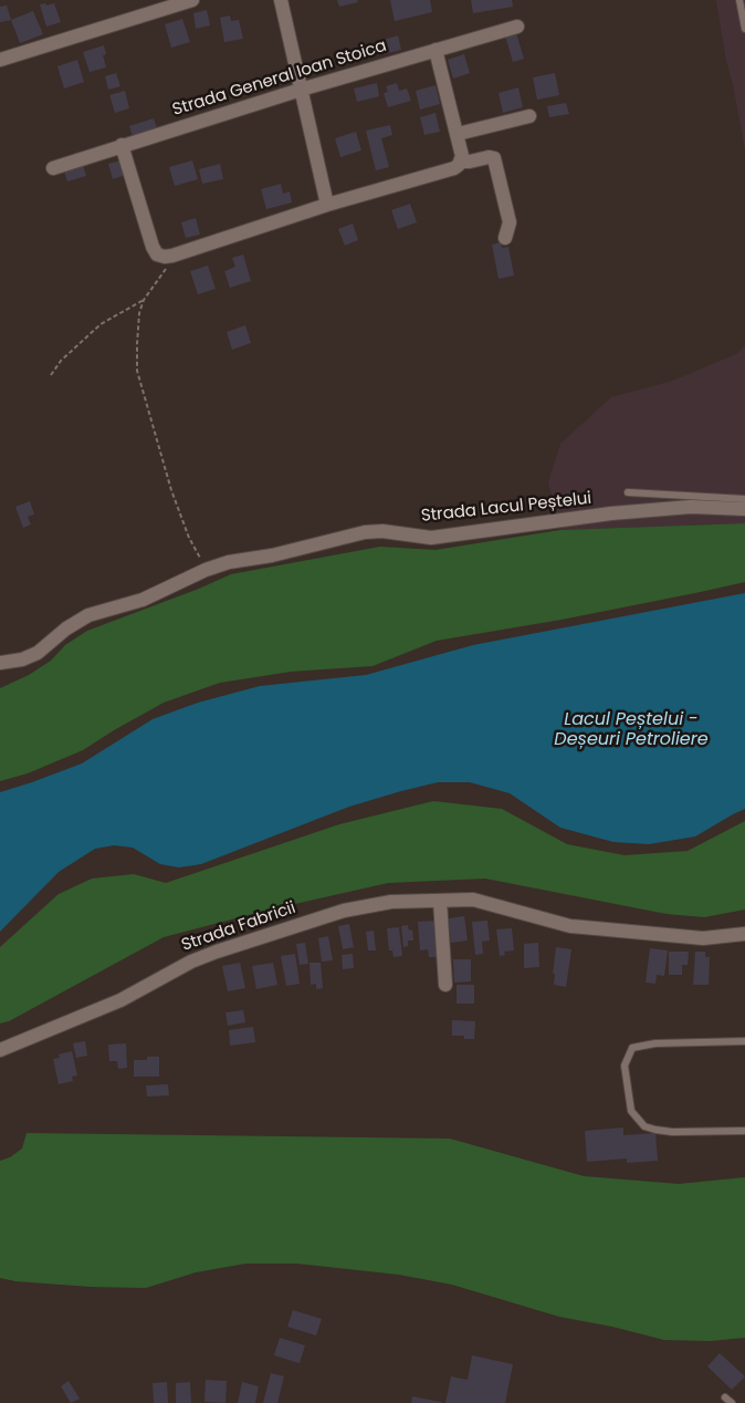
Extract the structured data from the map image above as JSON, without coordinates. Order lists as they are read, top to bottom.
{
  "streets": {
    "street": ["Strada General Ioan Stoica", "Strada Lacul Peștelui", "Strada Fabricii"]
  },
  "water": ["Lacul Peștelui - Deșeuri Petroliere"]
}
